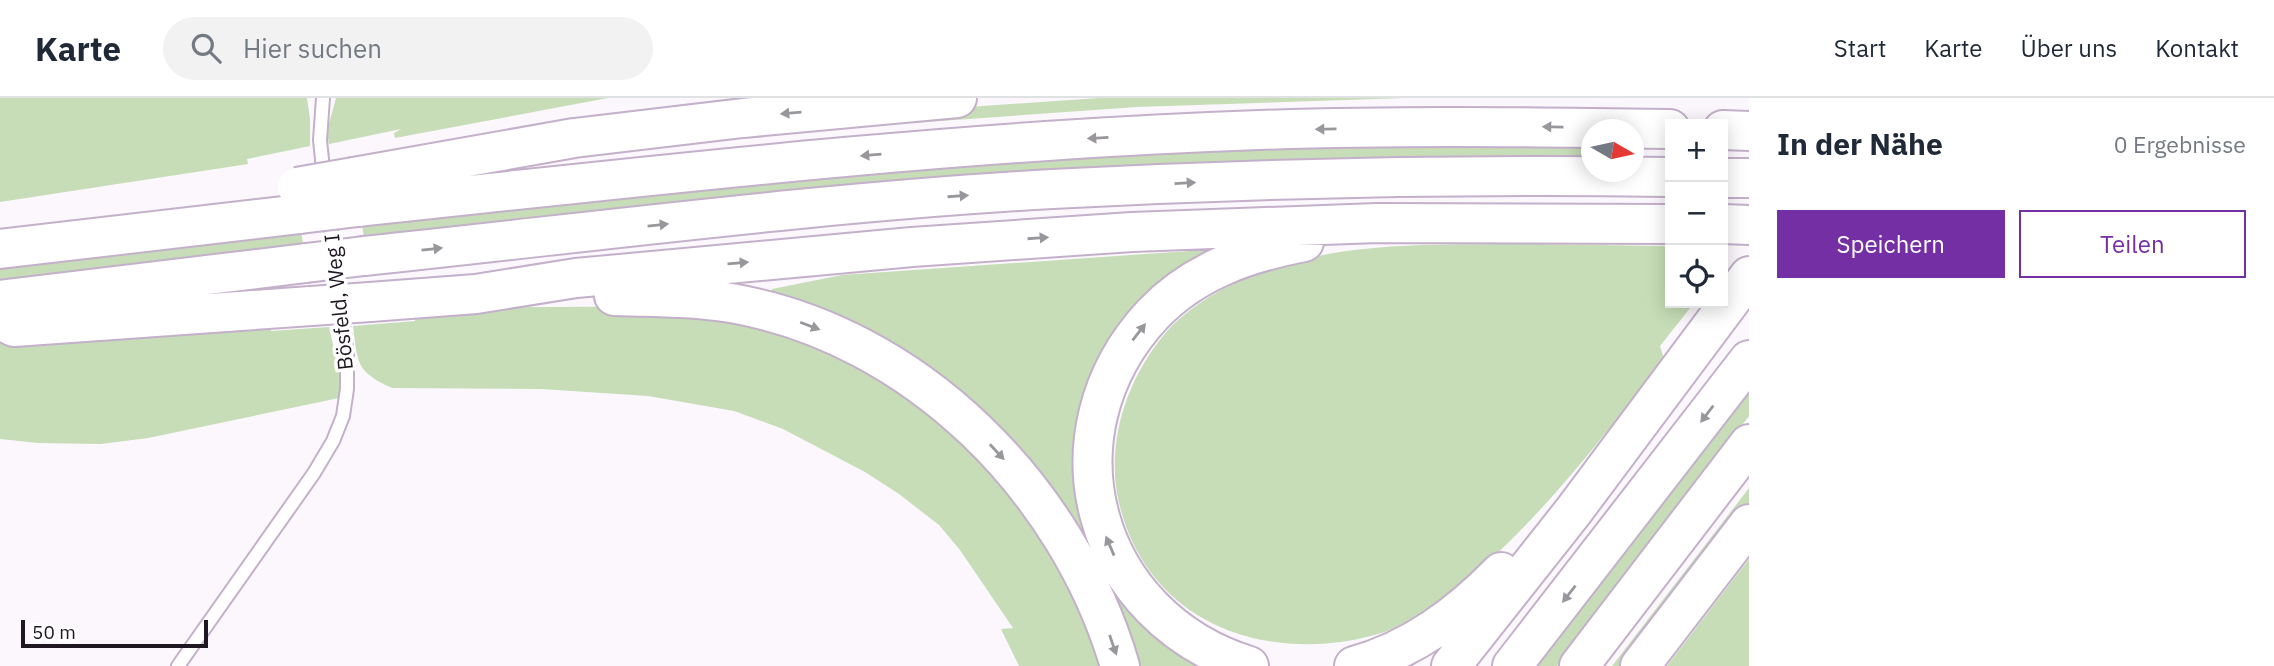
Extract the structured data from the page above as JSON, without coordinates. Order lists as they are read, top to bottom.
{
  "streets": {
    "lane": ["Bösfeld, Weg I"]
  },
  "scale_bar": "50 m",
  "north": "right",
  "page": {
    "header": "Karte",
    "search": "Hier suchen",
    "nav": [
      "Start",
      "Karte",
      "Über uns",
      "Kontakt"
    ],
    "heading": ["In der Nähe", "0 Ergebnisse"],
    "map_buttons": ["+", "−"],
    "buttons": ["Speichern", "Teilen"],
    "scale": "50 m"
  }
}
